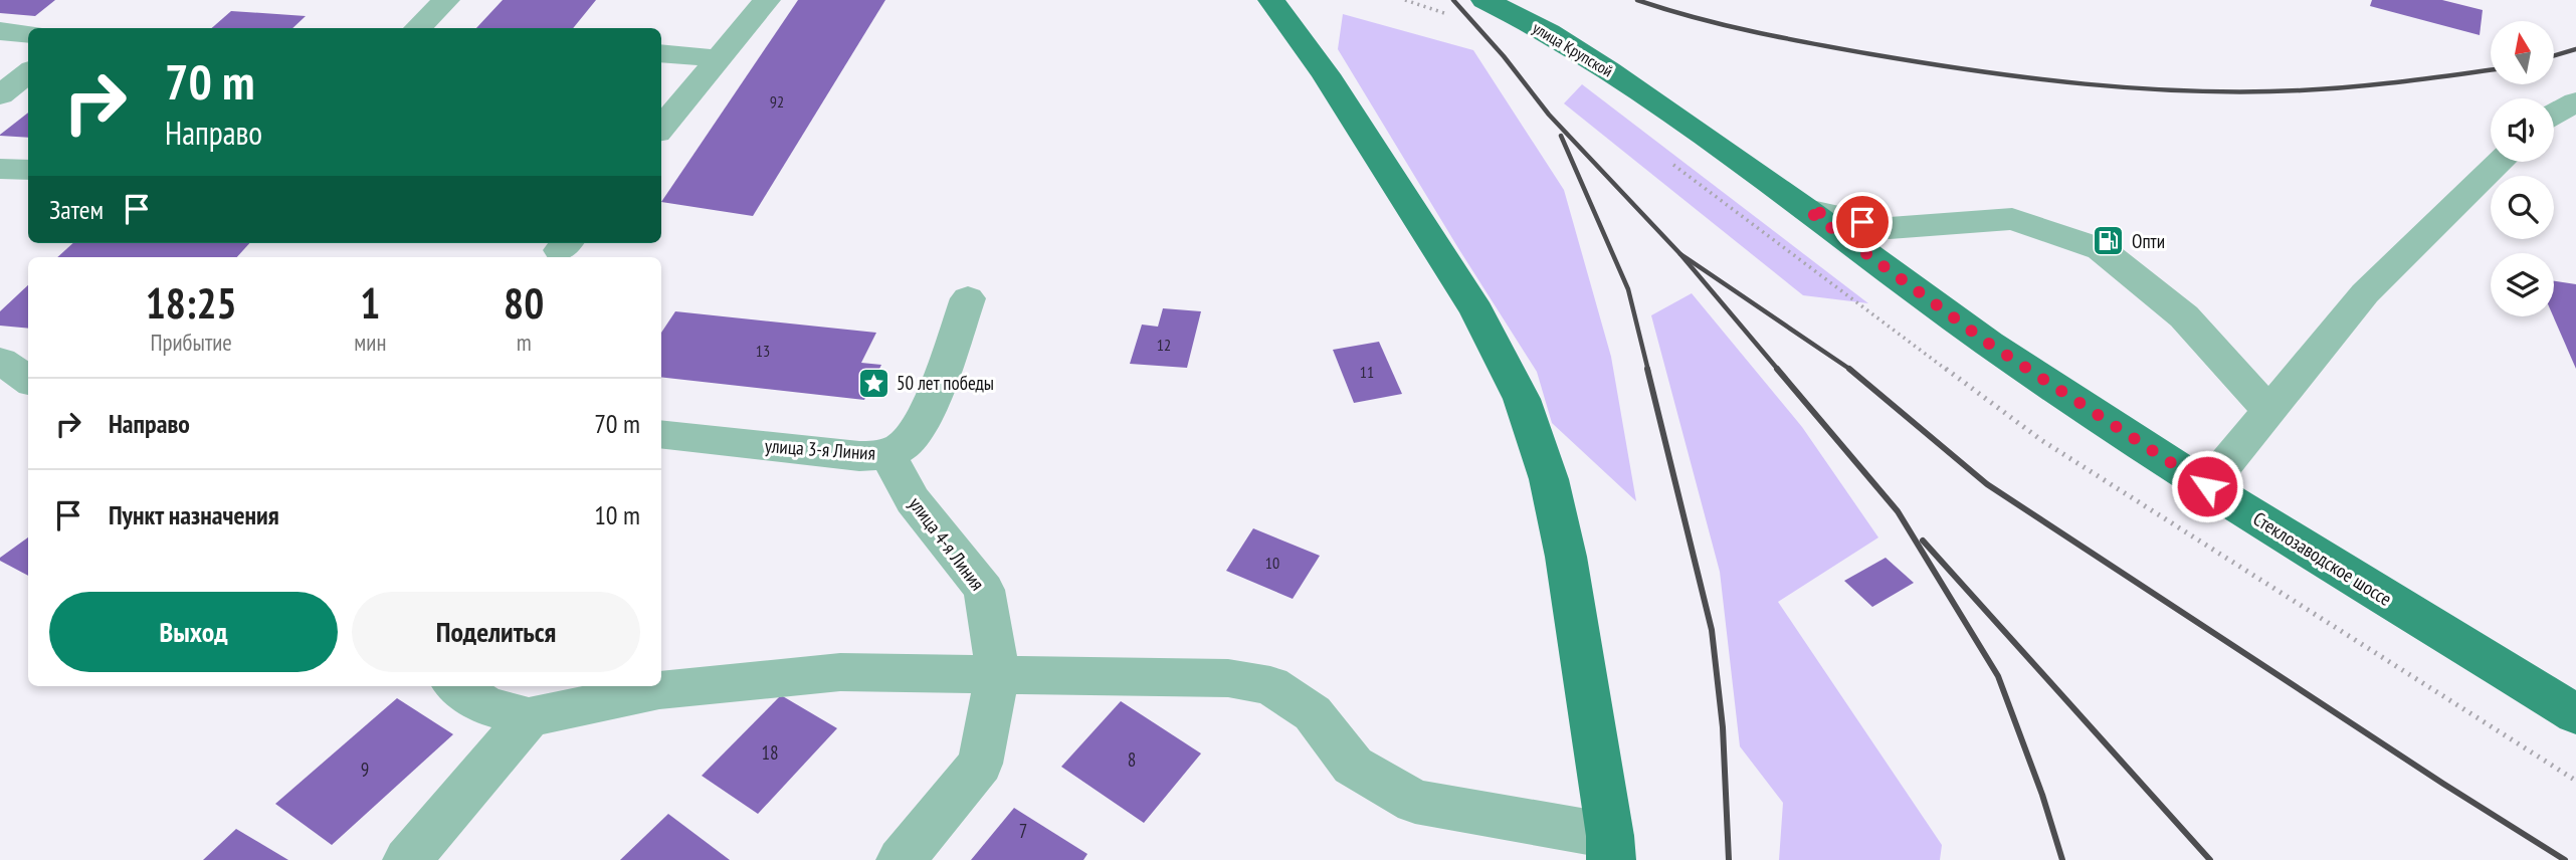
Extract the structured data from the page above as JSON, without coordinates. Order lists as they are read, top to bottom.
{
  "streets": {
    "main road": ["улица Крупской", "Стеклозаводское шоссе"],
    "street": ["улица 3-я Линия", "улица 4-я Линия"]
  },
  "crossings": [
    ["улица Крупской", "Стеклозаводское шоссе"],
    ["улица 3-я Линия", "улица 4-я Линия"]
  ],
  "places": {
    "fuel station": ["Опти"],
    "place": ["50 лет победы"]
  },
  "house_numbers": [
    "92",
    "12",
    "13",
    "11",
    "10",
    "18",
    "8",
    "9",
    "7"
  ],
  "north": "top",
  "page": {
    "turn": ["70 m", "Направо"],
    "then": "Затем",
    "eta": [
      "18:25",
      "Прибытие",
      "1",
      "мин",
      "80",
      "m"
    ],
    "list": [
      {
        "name": "Направо",
        "value": "70 m"
      },
      {
        "name": "Пункт назначения",
        "value": "10 m"
      }
    ],
    "buttons": ["Выход", "Поделиться"]
  }
}
